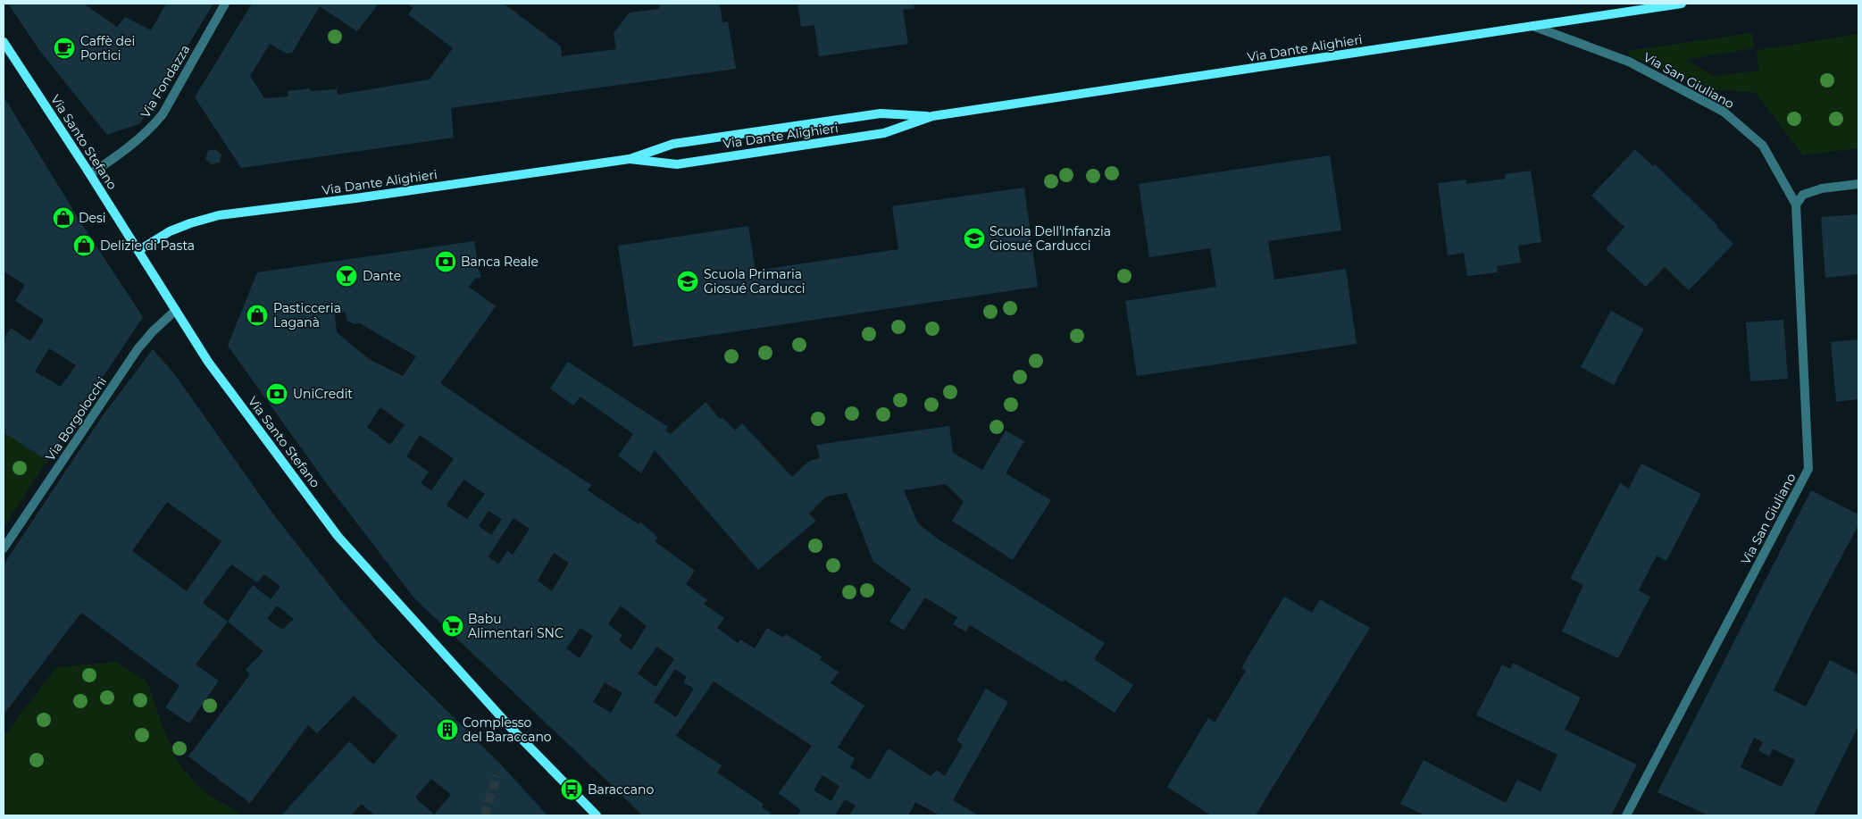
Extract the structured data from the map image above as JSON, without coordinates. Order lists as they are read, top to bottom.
{
  "streets": {
    "street": [
      "Via Dante Alighieri",
      "Via San Giuliano",
      "Via Fondazza",
      "Via Santo Stefano",
      "Via Borgolocchi"
    ]
  },
  "crossings": [
    ["Via Dante Alighieri", "Via San Giuliano"],
    ["Via Dante Alighieri", "Via Santo Stefano"],
    ["Via Fondazza", "Via Santo Stefano"],
    ["Via Santo Stefano", "Via Borgolocchi"]
  ],
  "places": {
    "cafe": ["Caffè dei Portici"],
    "shop": ["Desi", "Delizie di Pasta", "Pasticceria Laganà"],
    "school or university": ["Scuola Dell'Infanzia Giosué Carducci", "Scuola Primaria Giosué Carducci"],
    "bank": ["Banca Reale", "UniCredit"],
    "bar": ["Dante"],
    "supermarket": ["Babu Alimentari SNC"],
    "building": ["Complesso del Baraccano"],
    "bus stop": ["Baraccano"]
  }
}
